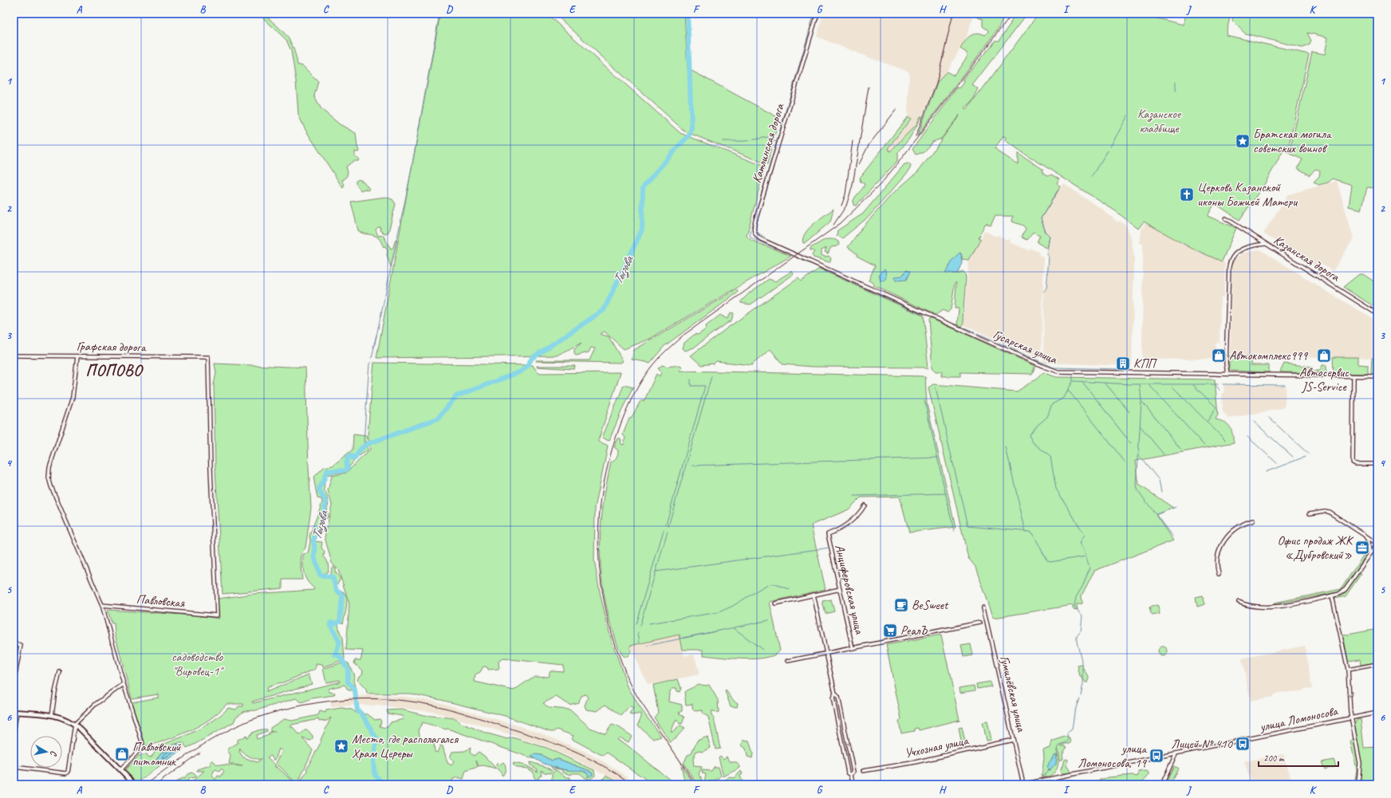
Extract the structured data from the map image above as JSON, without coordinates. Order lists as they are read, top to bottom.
{
  "streets": {
    "street": [
      "Катлинская дорога",
      "Казанская дорога",
      "Графская дорога",
      "Гусарская улица",
      "Анциферовская улица",
      "Павловская",
      "Гумилёвская улица",
      "улица Ломоносова",
      "Учхозная улица"
    ]
  },
  "crossings": [
    ["Катлинская дорога", "Гусарская улица"],
    ["Графская дорога", "Павловская"],
    ["Гумилёвская улица", "улица Ломоносова"],
    ["Гумилёвская улица", "Учхозная улица"]
  ],
  "districts": ["ПОПОВО"],
  "water": ["Тызьва"],
  "parks": ["Казанское кладбище", "садоводство \"Вировец-1\""],
  "places": {
    "place": ["Братская могила советских воинов", "Место, где располагался Храм Цереры"],
    "church": ["Церковь Казанской иконы Божией Матери"],
    "shop": ["Автокомплекс999", "Автосервис JS-Service", "Павловский питомник"],
    "building": ["КПП"],
    "office": ["Офис продаж ЖК «Дубровский»"],
    "cafe": ["BeSweet"],
    "supermarket": ["РеалЪ"],
    "bus stop": ["Лицей № 410", "улица Ломоносова, 19"]
  },
  "scale_bar": "200 m",
  "north": "right",
  "grid": {
    "columns": [
      "A",
      "B",
      "C",
      "D",
      "E",
      "F",
      "G",
      "H",
      "I",
      "J",
      "K"
    ],
    "rows": [
      "1",
      "2",
      "3",
      "4",
      "5",
      "6"
    ]
  }
}
